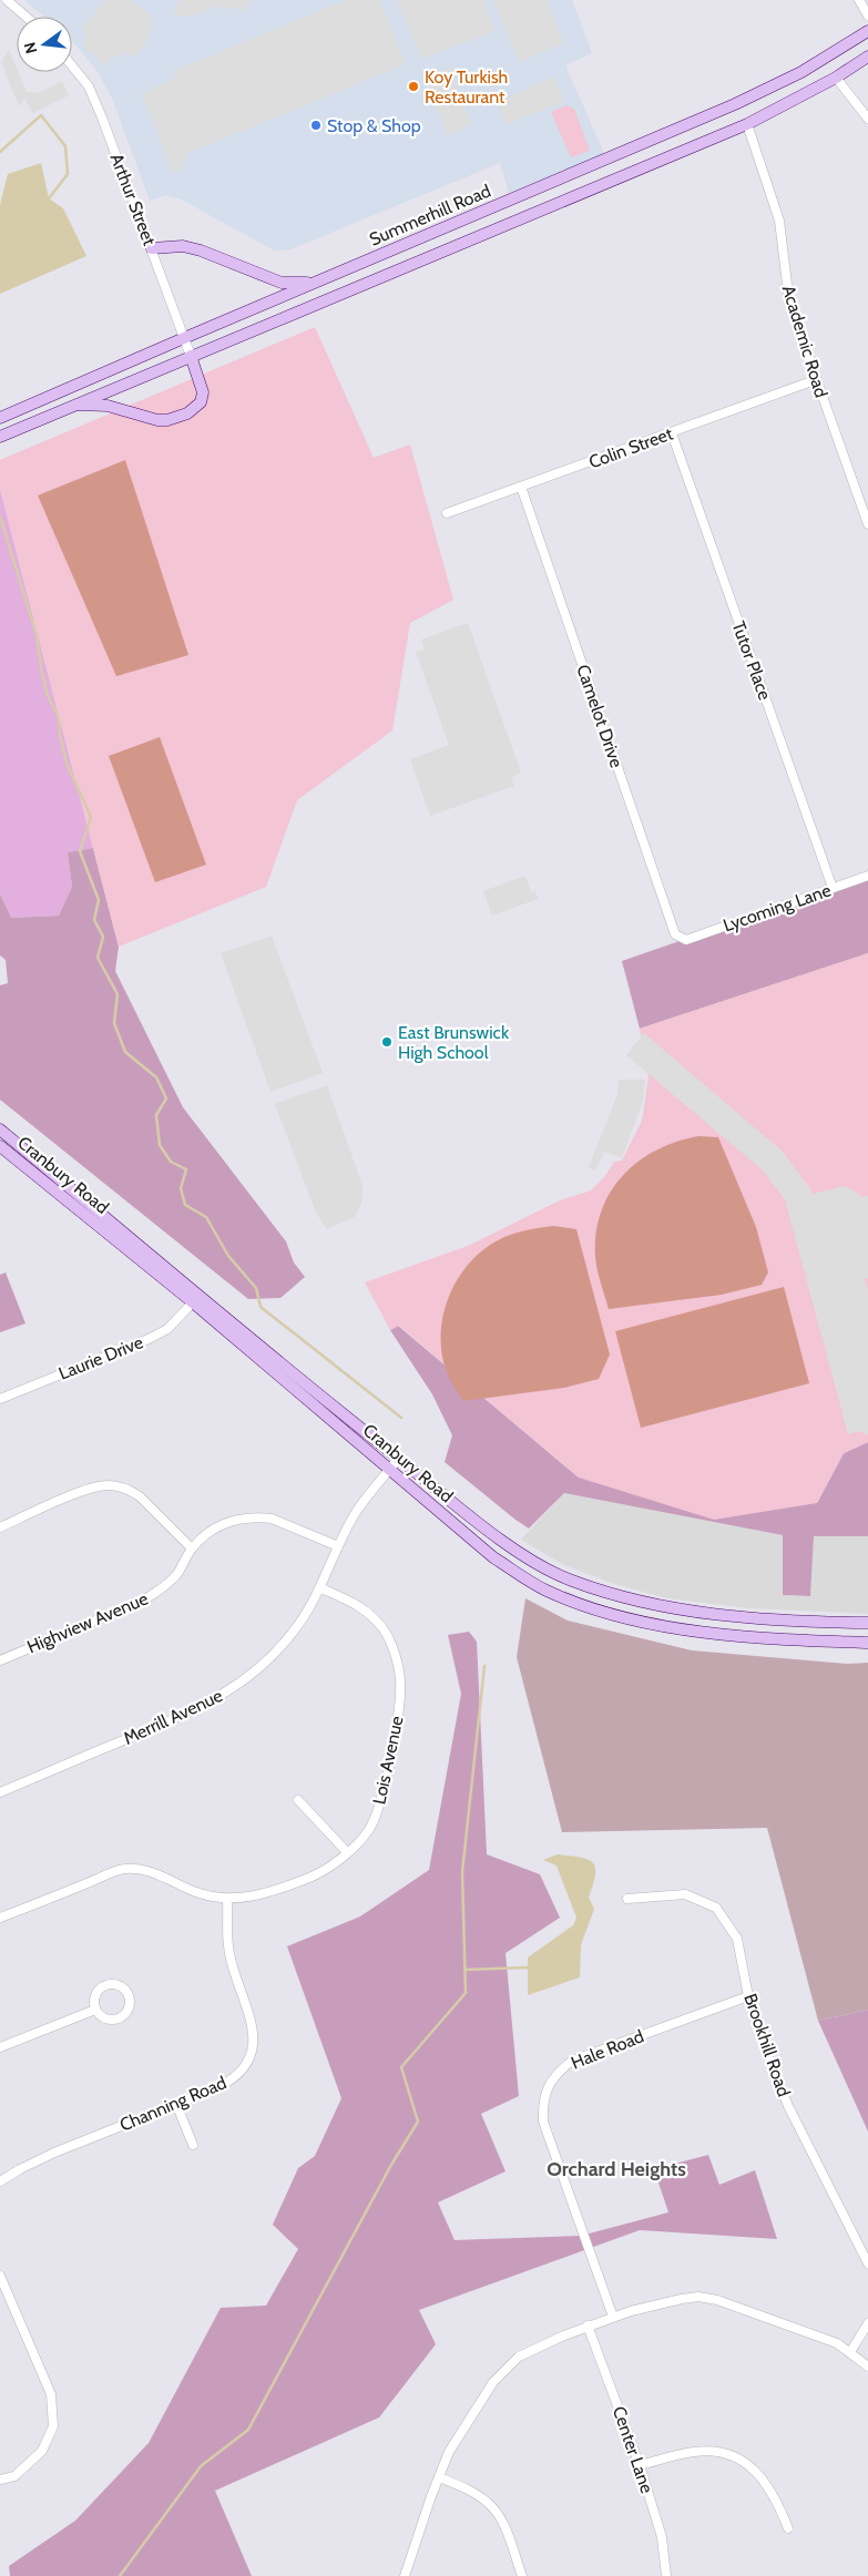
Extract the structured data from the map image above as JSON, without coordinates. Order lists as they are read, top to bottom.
{
  "streets": {
    "street": [
      "Arthur Street",
      "Summerhill Road",
      "Academic Road",
      "Colin Street",
      "Tutor Place",
      "Camelot Drive",
      "Lycoming Lane",
      "Cranbury Road",
      "Laurie Drive",
      "Highview Avenue",
      "Merrill Avenue",
      "Lois Avenue",
      "Brookhill Road",
      "Hale Road",
      "Channing Road",
      "Center Lane"
    ]
  },
  "crossings": [
    ["Arthur Street", "Summerhill Road"],
    ["Academic Road", "Colin Street"],
    ["Colin Street", "Tutor Place"],
    ["Colin Street", "Camelot Drive"],
    ["Tutor Place", "Lycoming Lane"],
    ["Camelot Drive", "Lycoming Lane"],
    ["Cranbury Road", "Laurie Drive"],
    ["Cranbury Road", "Merrill Avenue"],
    ["Highview Avenue", "Merrill Avenue"],
    ["Merrill Avenue", "Lois Avenue"],
    ["Lois Avenue", "Channing Road"],
    ["Brookhill Road", "Hale Road"]
  ],
  "districts": ["Orchard Heights"],
  "places": ["Koy Turkish Restaurant", "Stop & Shop", "East Brunswick High School"],
  "north": "left"
}
